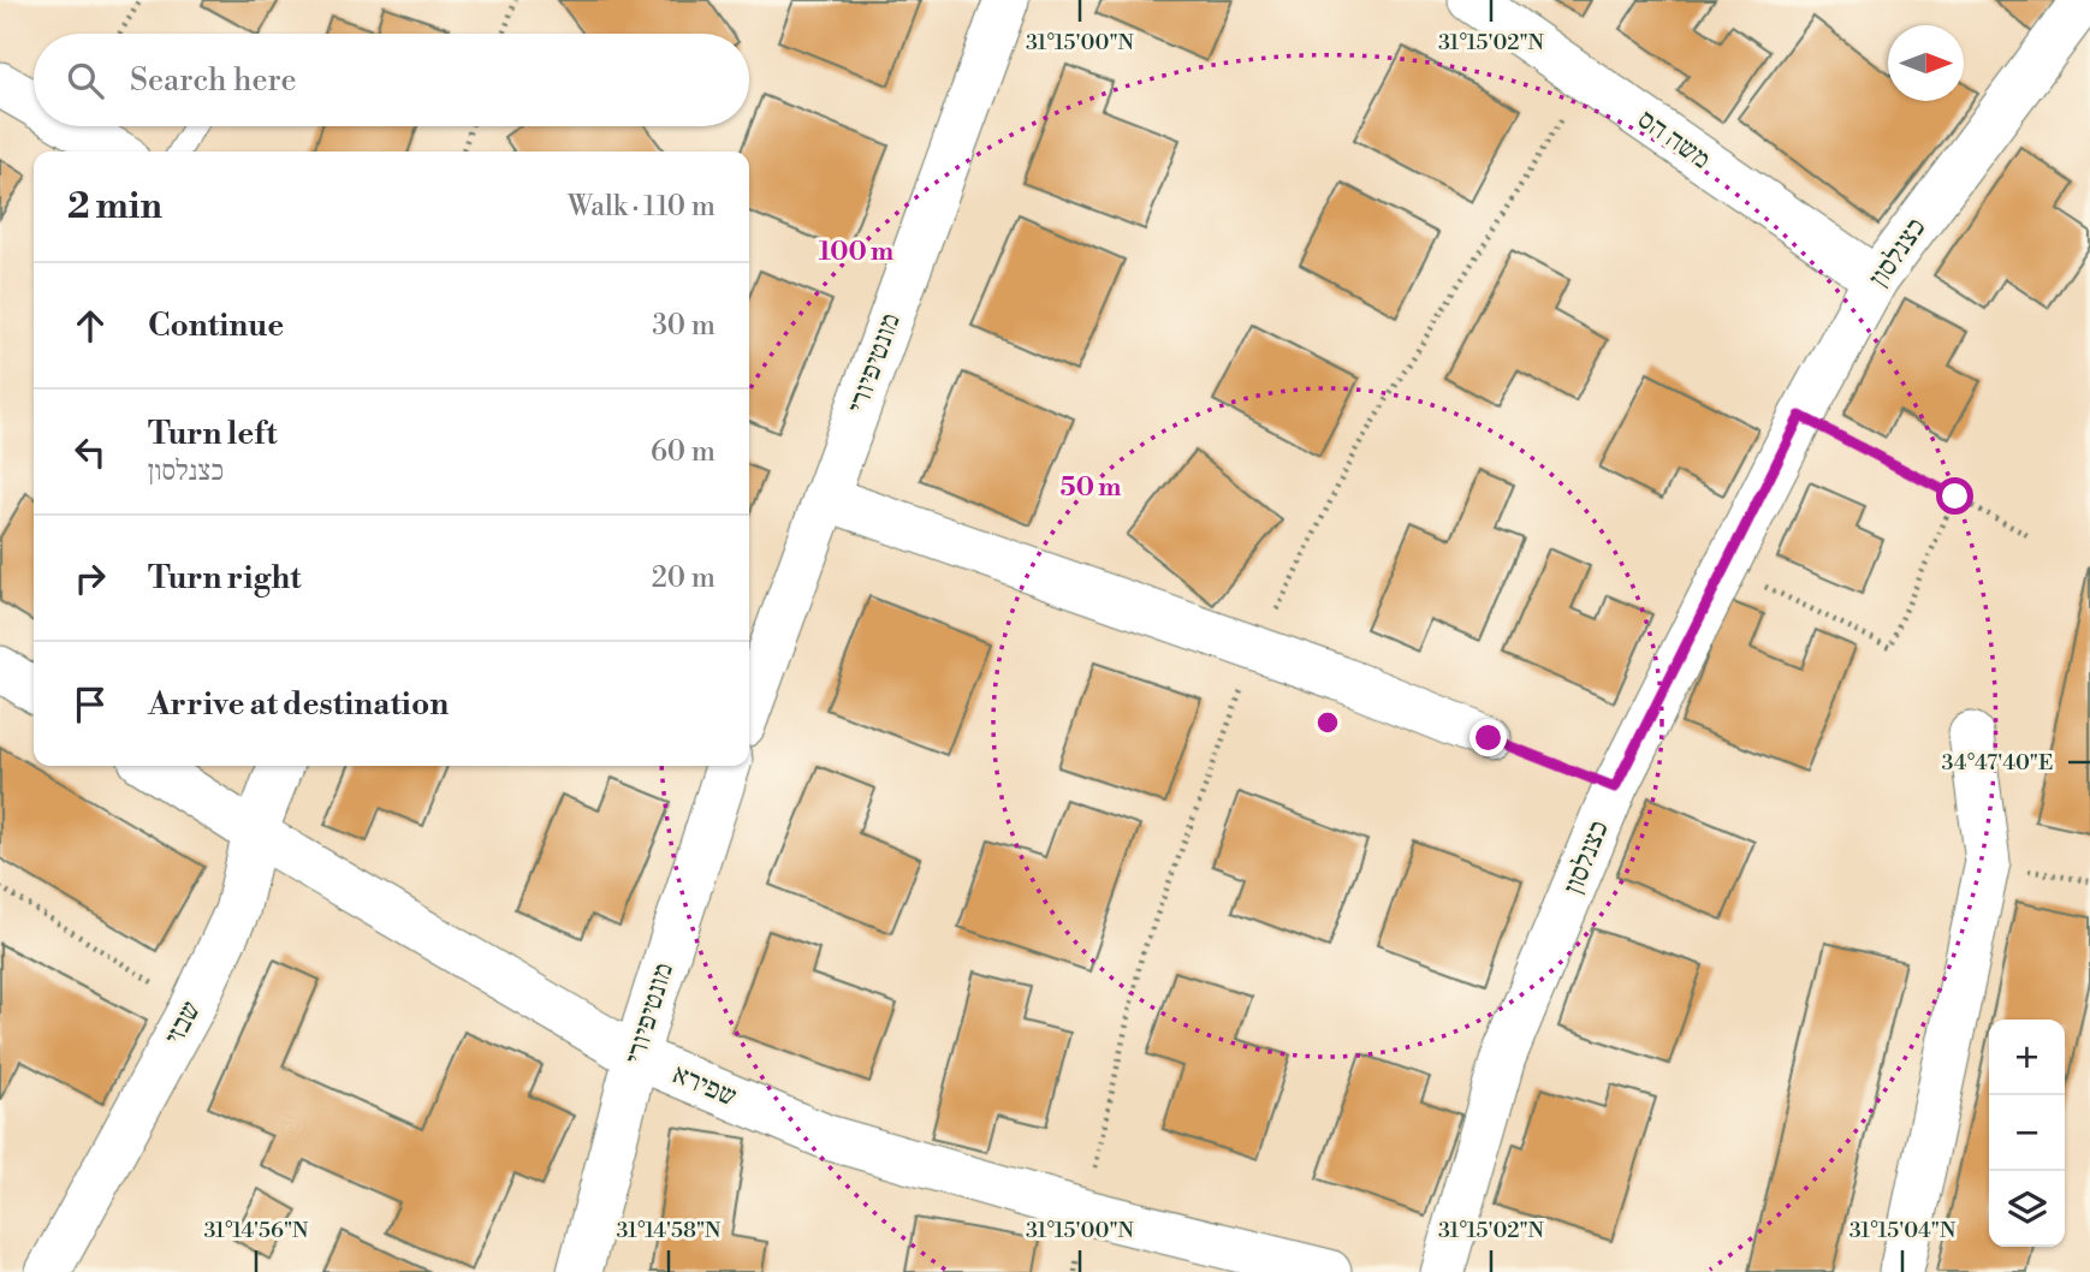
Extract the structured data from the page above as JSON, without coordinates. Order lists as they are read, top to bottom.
{
  "streets": {
    "street": [
      "משה הס",
      "כצנלסון",
      "מונטיפיורי",
      "שבזי",
      "שפירא"
    ]
  },
  "crossings": [
    ["משה הס", "כצנלסון"],
    ["מונטיפיורי", "שפירא"],
    ["שבזי", "שפירא"]
  ],
  "north": "right",
  "page": {
    "search": "Search here",
    "heading": ["2 min", "Walk · 110 m"],
    "list": [
      ["Continue", "30 m"],
      ["Turn left", "כצנלסון", "60 m"],
      ["Turn right", "20 m"],
      "Arrive at destination"
    ],
    "map_buttons": ["+", "−"]
  },
  "coordinates": [
    "31°15'00\"N",
    "31°15'02\"N",
    "34°47'40\"E",
    "31°14'56\"N",
    "31°14'58\"N",
    "31°15'04\"N"
  ],
  "rings": ["100 m", "50 m"]
}
